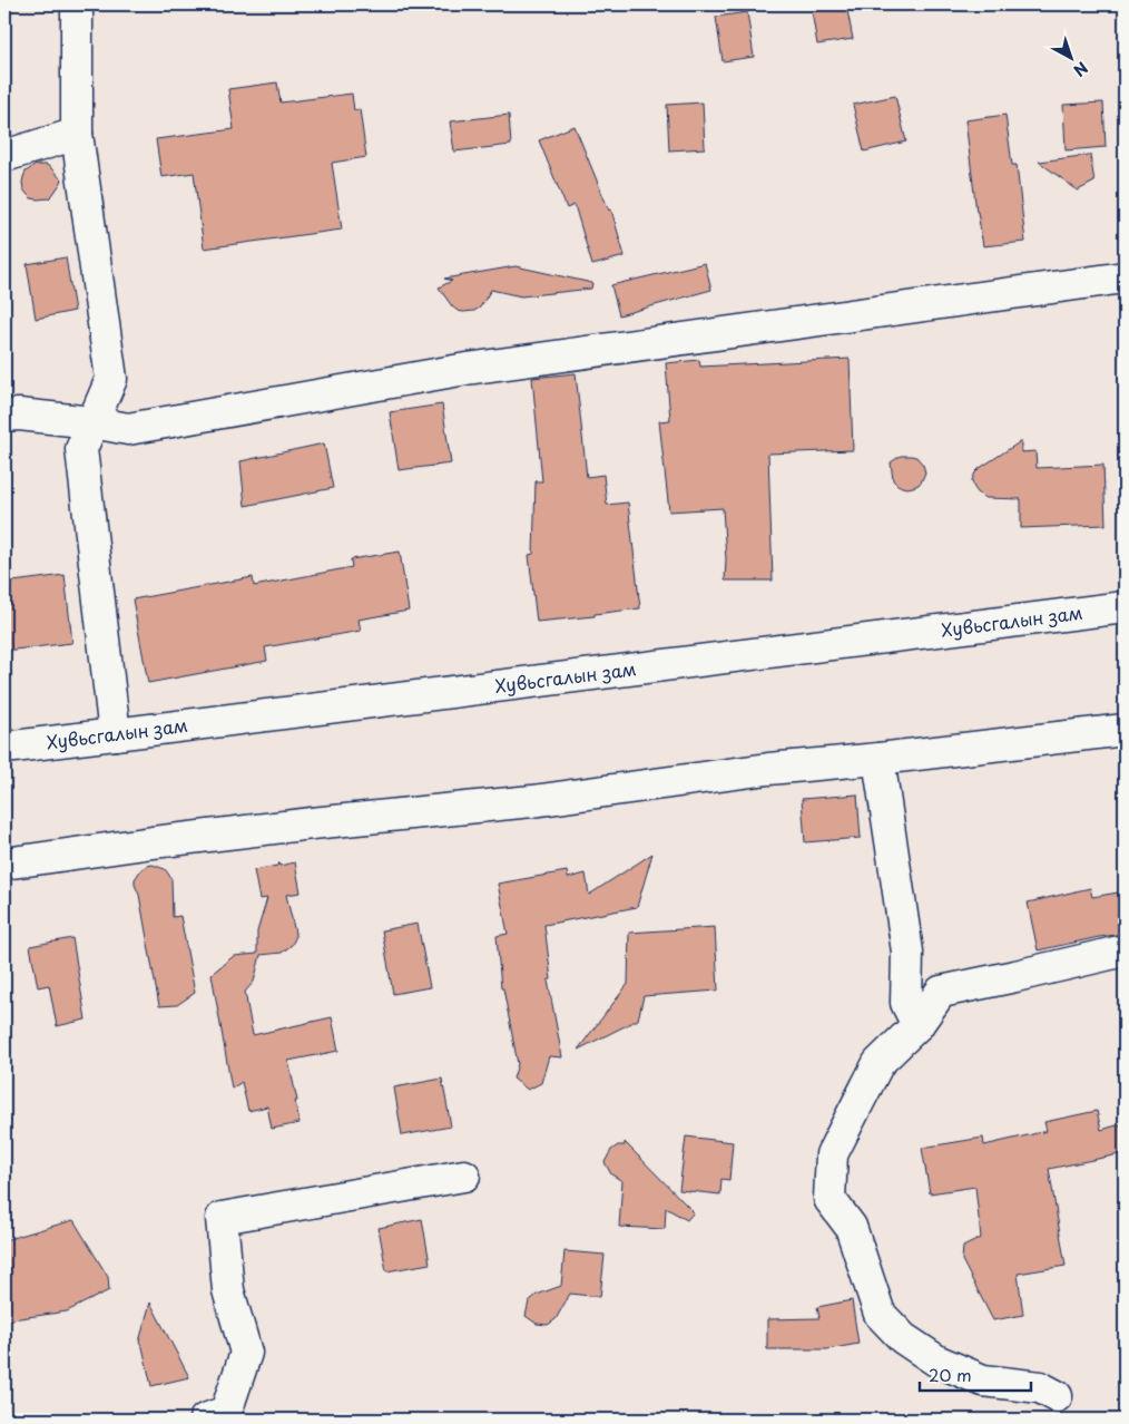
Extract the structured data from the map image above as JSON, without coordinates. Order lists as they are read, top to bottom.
{
  "streets": {
    "street": ["Хувьсгалын зам"]
  },
  "scale_bar": "20 m",
  "north": "bottom right"
}
